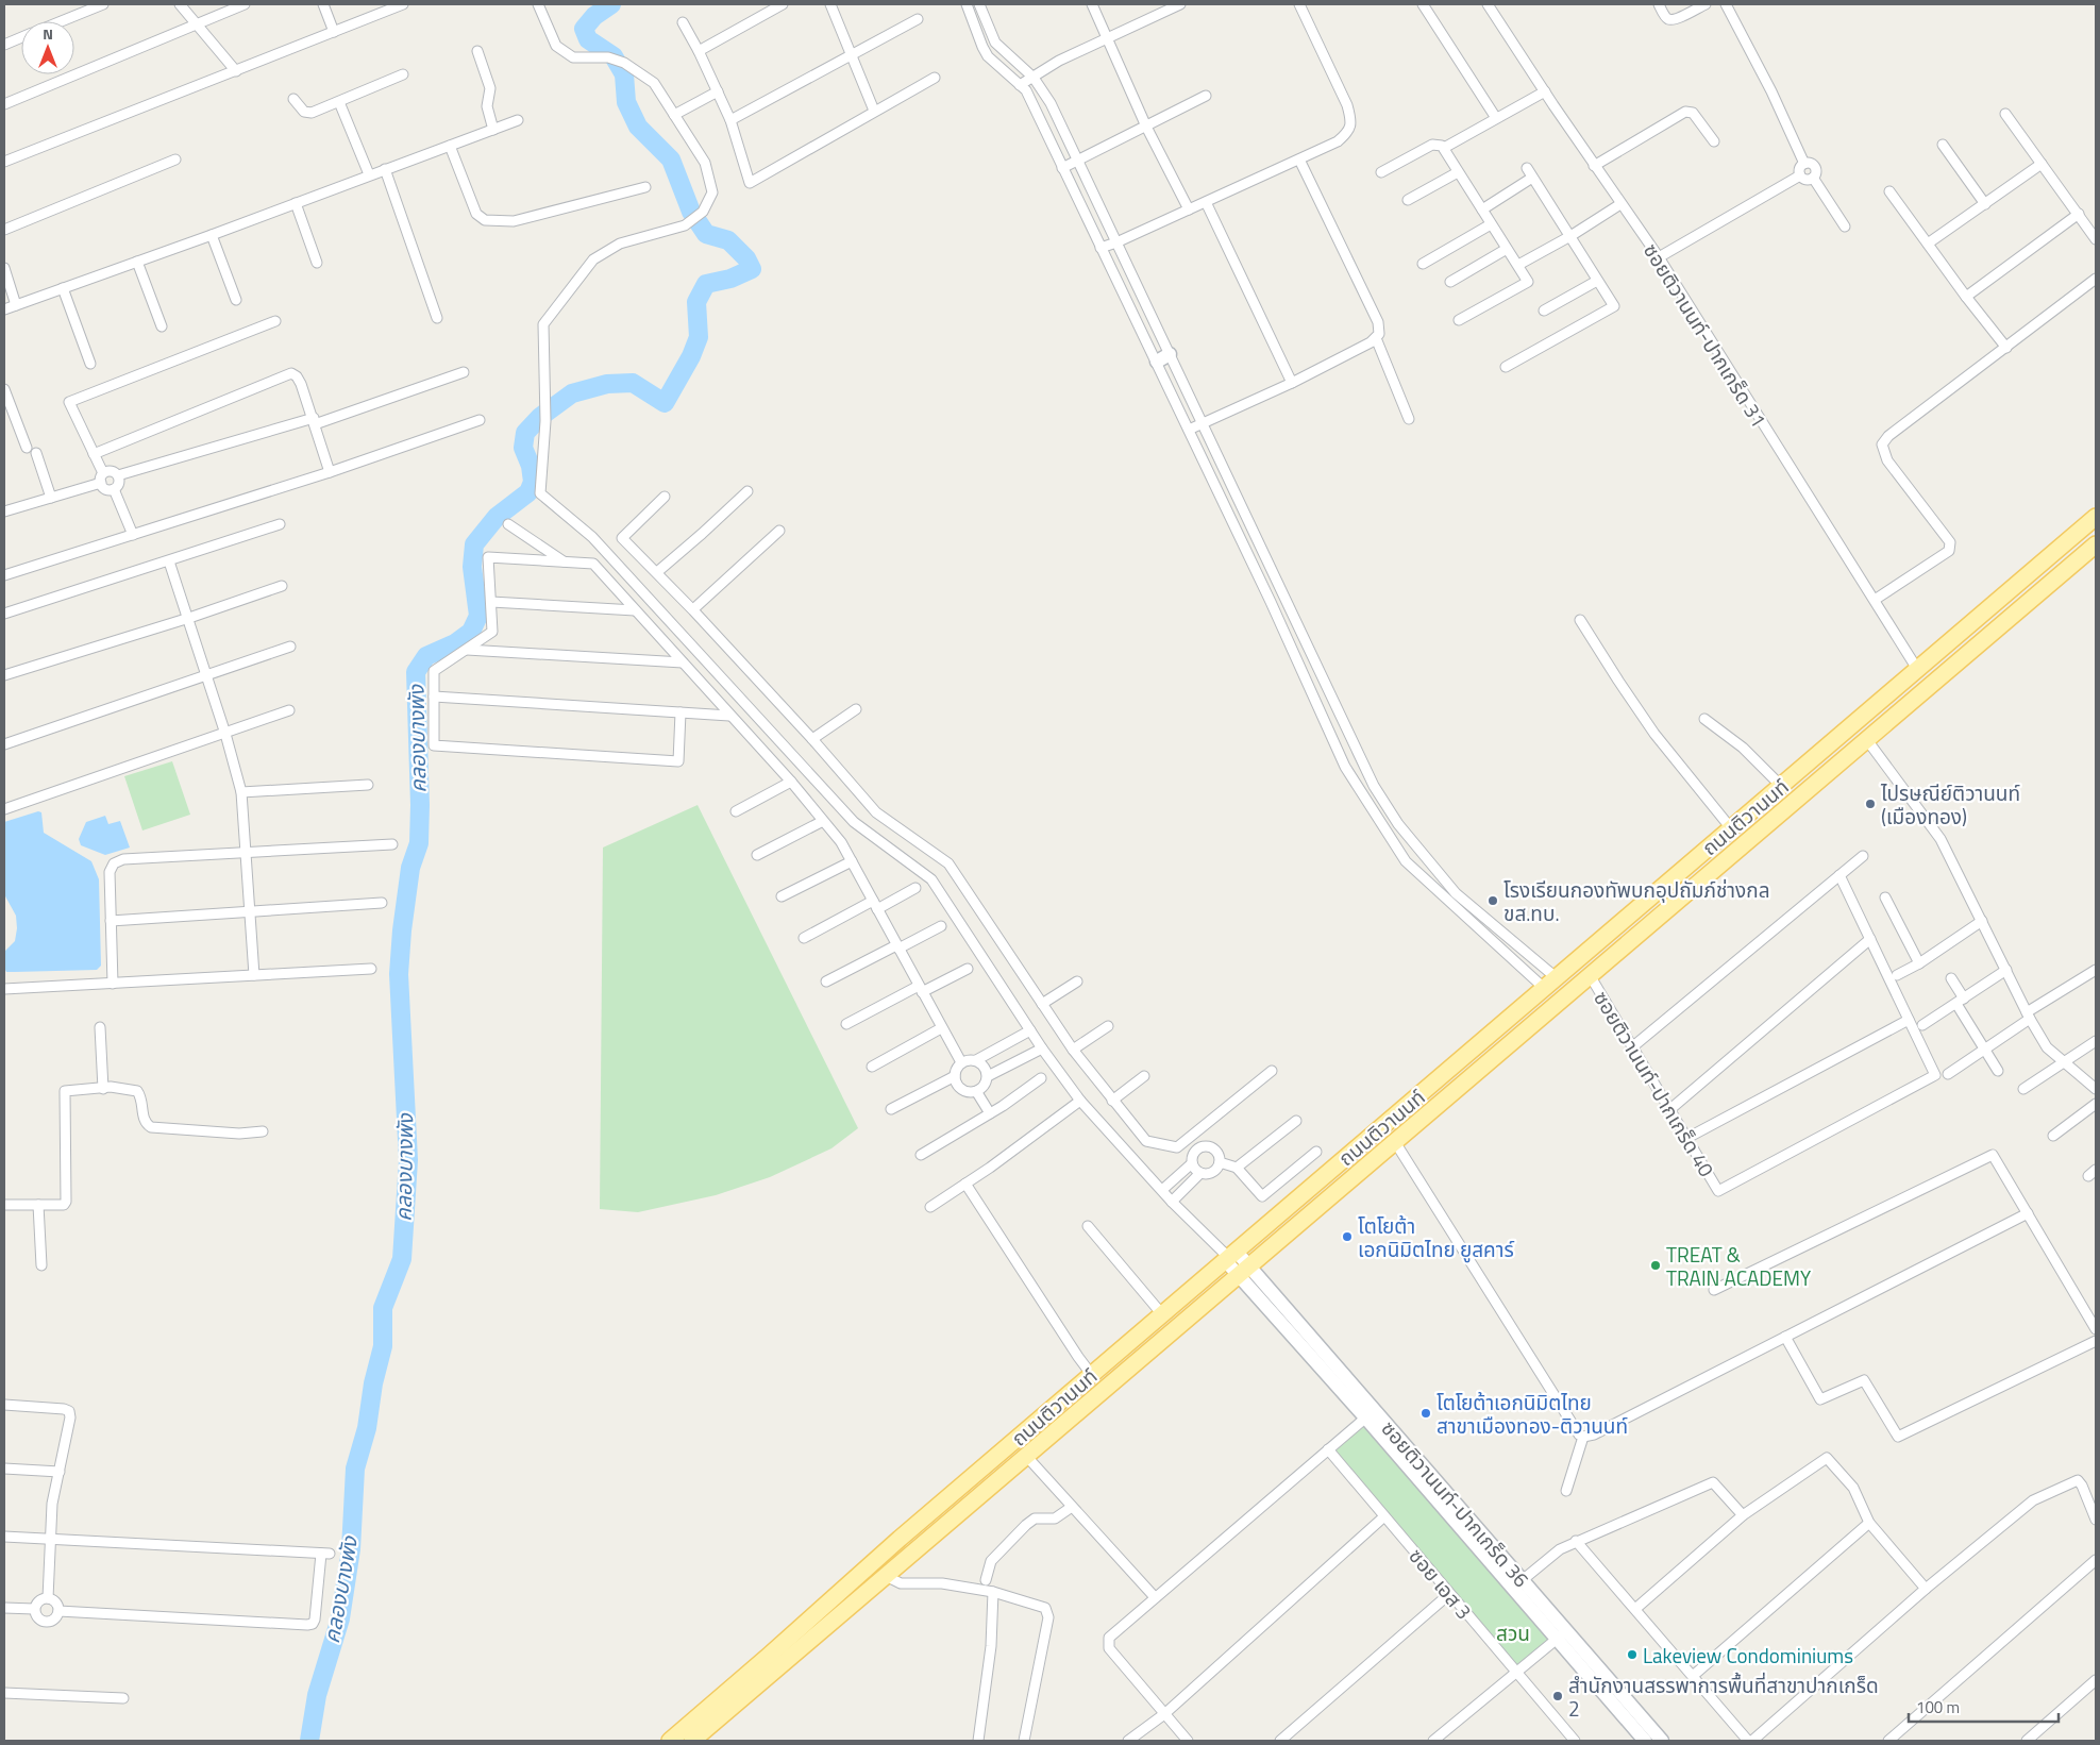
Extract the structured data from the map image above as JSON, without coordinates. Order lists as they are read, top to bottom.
{
  "streets": {
    "main road": ["ถนนติวานนท์"],
    "street": [
      "ซอยติวานนท์-ปากเกร็ด 31",
      "ซอยติวานนท์-ปากเกร็ด 40",
      "ซอยติวานนท์-ปากเกร็ด 36",
      "ซอย เอส 3"
    ]
  },
  "crossings": [
    ["ซอยติวานนท์-ปากเกร็ด 31", "ถนนติวานนท์"],
    ["ถนนติวานนท์", "ซอยติวานนท์-ปากเกร็ด 40"],
    ["ถนนติวานนท์", "ซอยติวานนท์-ปากเกร็ด 36"]
  ],
  "water": ["คลองบางพัง"],
  "parks": ["สวน"],
  "places": [
    "ไปรษณีย์ติวานนท์ (เมืองทอง)",
    "โรงเรียนกองทัพบกอุปถัมภ์ช่างกล ขส.ทบ.",
    "โตโยต้า เอกนิมิตไทย ยูสคาร์",
    "TREAT & TRAIN ACADEMY",
    "โตโยต้าเอกนิมิตไทย สาขาเมืองทอง-ติวานนท์",
    "Lakeview Condominiums",
    "สำนักงานสรรพาการพื้นที่สาขาปากเกร็ด 2"
  ],
  "scale_bar": "100 m",
  "north": "top"
}
